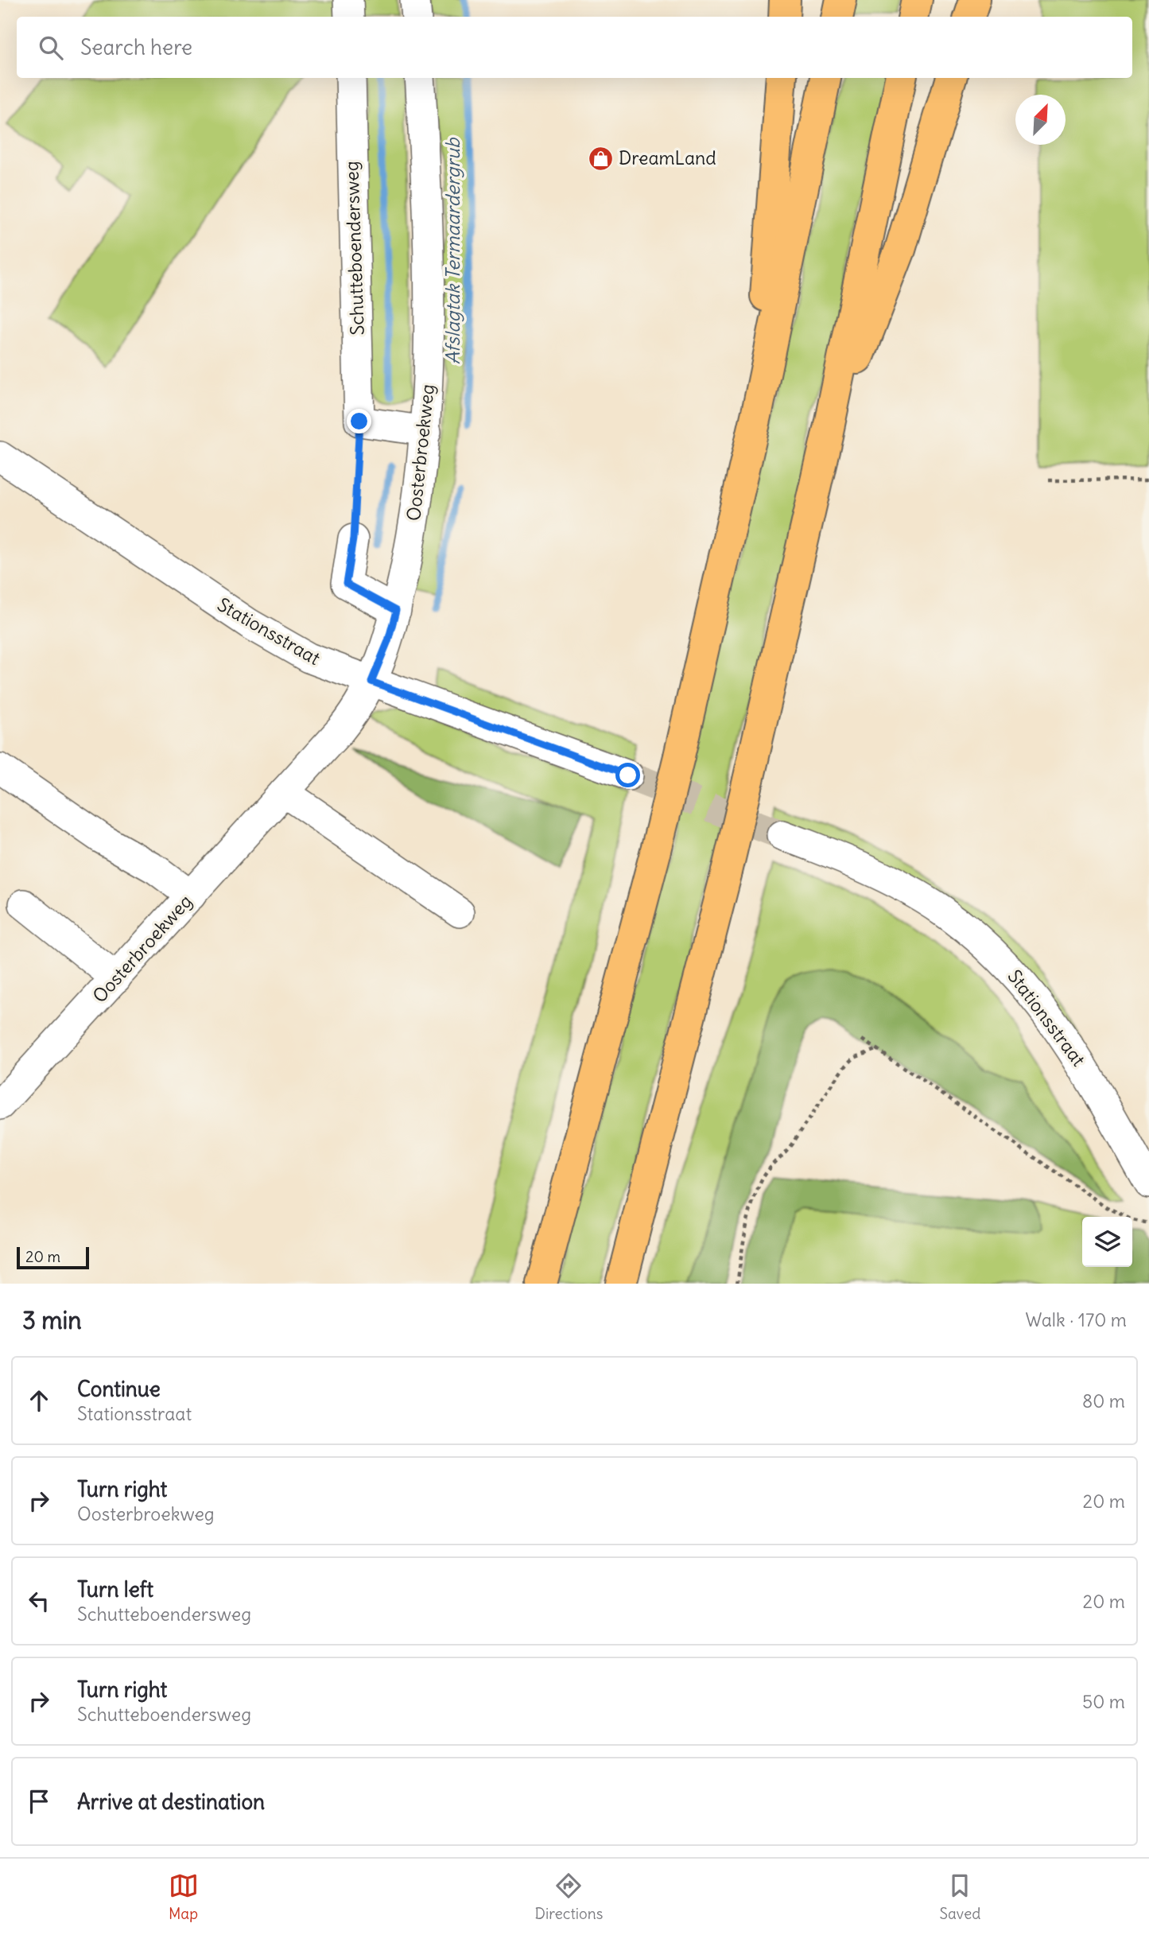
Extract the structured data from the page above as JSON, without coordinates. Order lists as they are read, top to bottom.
{
  "streets": {
    "street": ["Schutteboendersweg", "Oosterbroekweg", "Stationsstraat"]
  },
  "crossings": [
    ["Oosterbroekweg", "Stationsstraat"]
  ],
  "water": ["Afslagtak Termaardergrub"],
  "places": {
    "shop": ["DreamLand"]
  },
  "scale_bar": "20 m",
  "north": "top right",
  "page": {
    "search": "Search here",
    "scale": "20 m",
    "heading": ["3 min", "Walk · 170 m"],
    "list": [
      ["Continue", "Stationsstraat", "80 m"],
      ["Turn right", "Oosterbroekweg", "20 m"],
      ["Turn left", "Schutteboendersweg", "20 m"],
      ["Turn right", "Schutteboendersweg", "50 m"],
      "Arrive at destination"
    ],
    "nav": ["Map", "Directions", "Saved"]
  }
}
